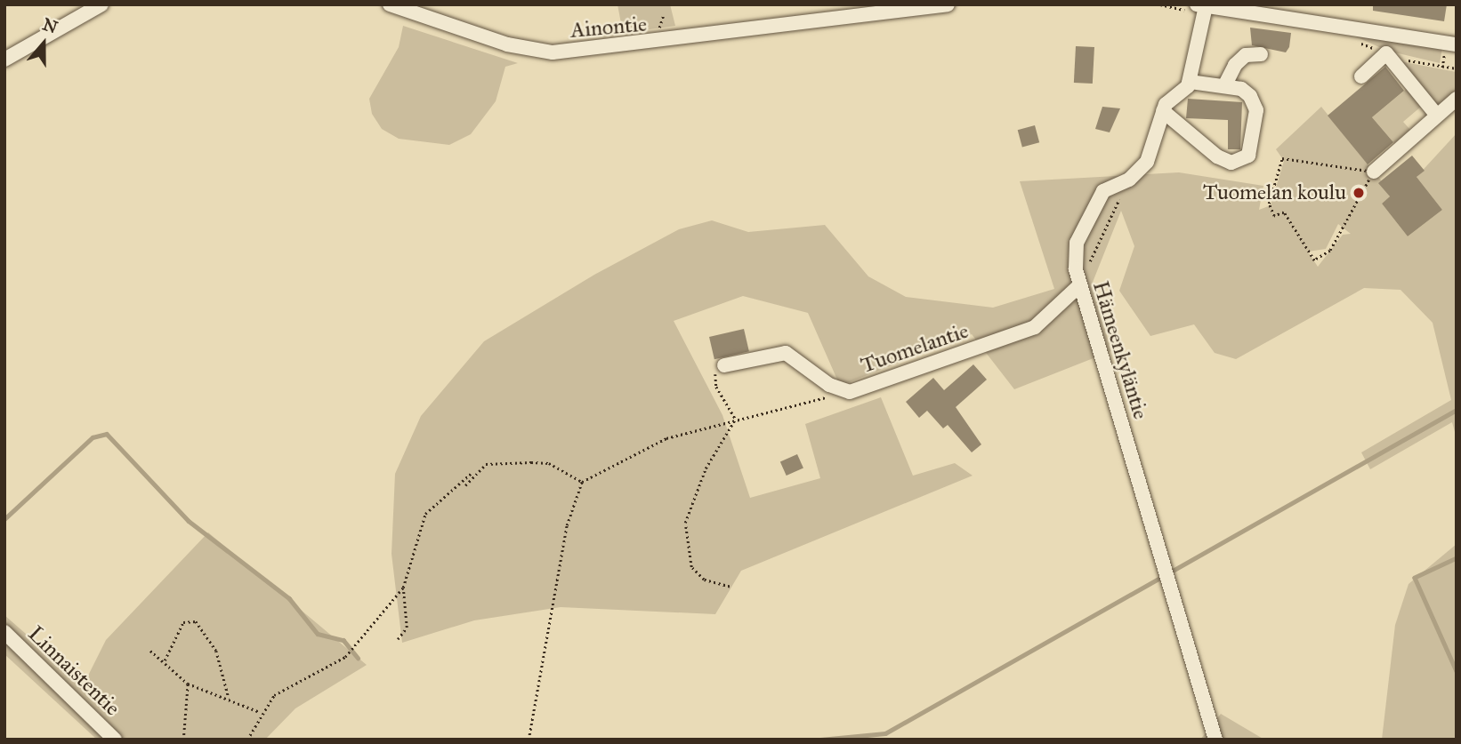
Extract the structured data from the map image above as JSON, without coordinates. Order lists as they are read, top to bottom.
{
  "streets": {
    "street": [
      "Ainontie",
      "Tuomelantie",
      "Hämeenkyläntie",
      "Linnaistentie"
    ]
  },
  "crossings": [
    ["Tuomelantie", "Hämeenkyläntie"]
  ],
  "places": ["Tuomelan koulu"],
  "north": "top"
}
